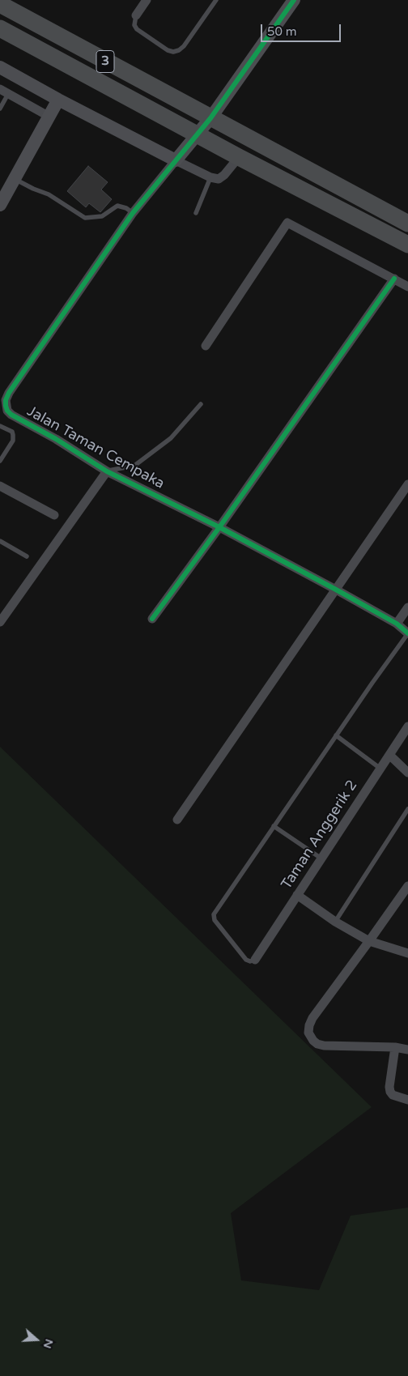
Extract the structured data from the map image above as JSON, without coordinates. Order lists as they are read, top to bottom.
{
  "streets": {
    "highway": ["3"],
    "street": ["Jalan Taman Cempaka", "Taman Anggerik 2"]
  },
  "scale_bar": "50 m",
  "north": "right"
}
